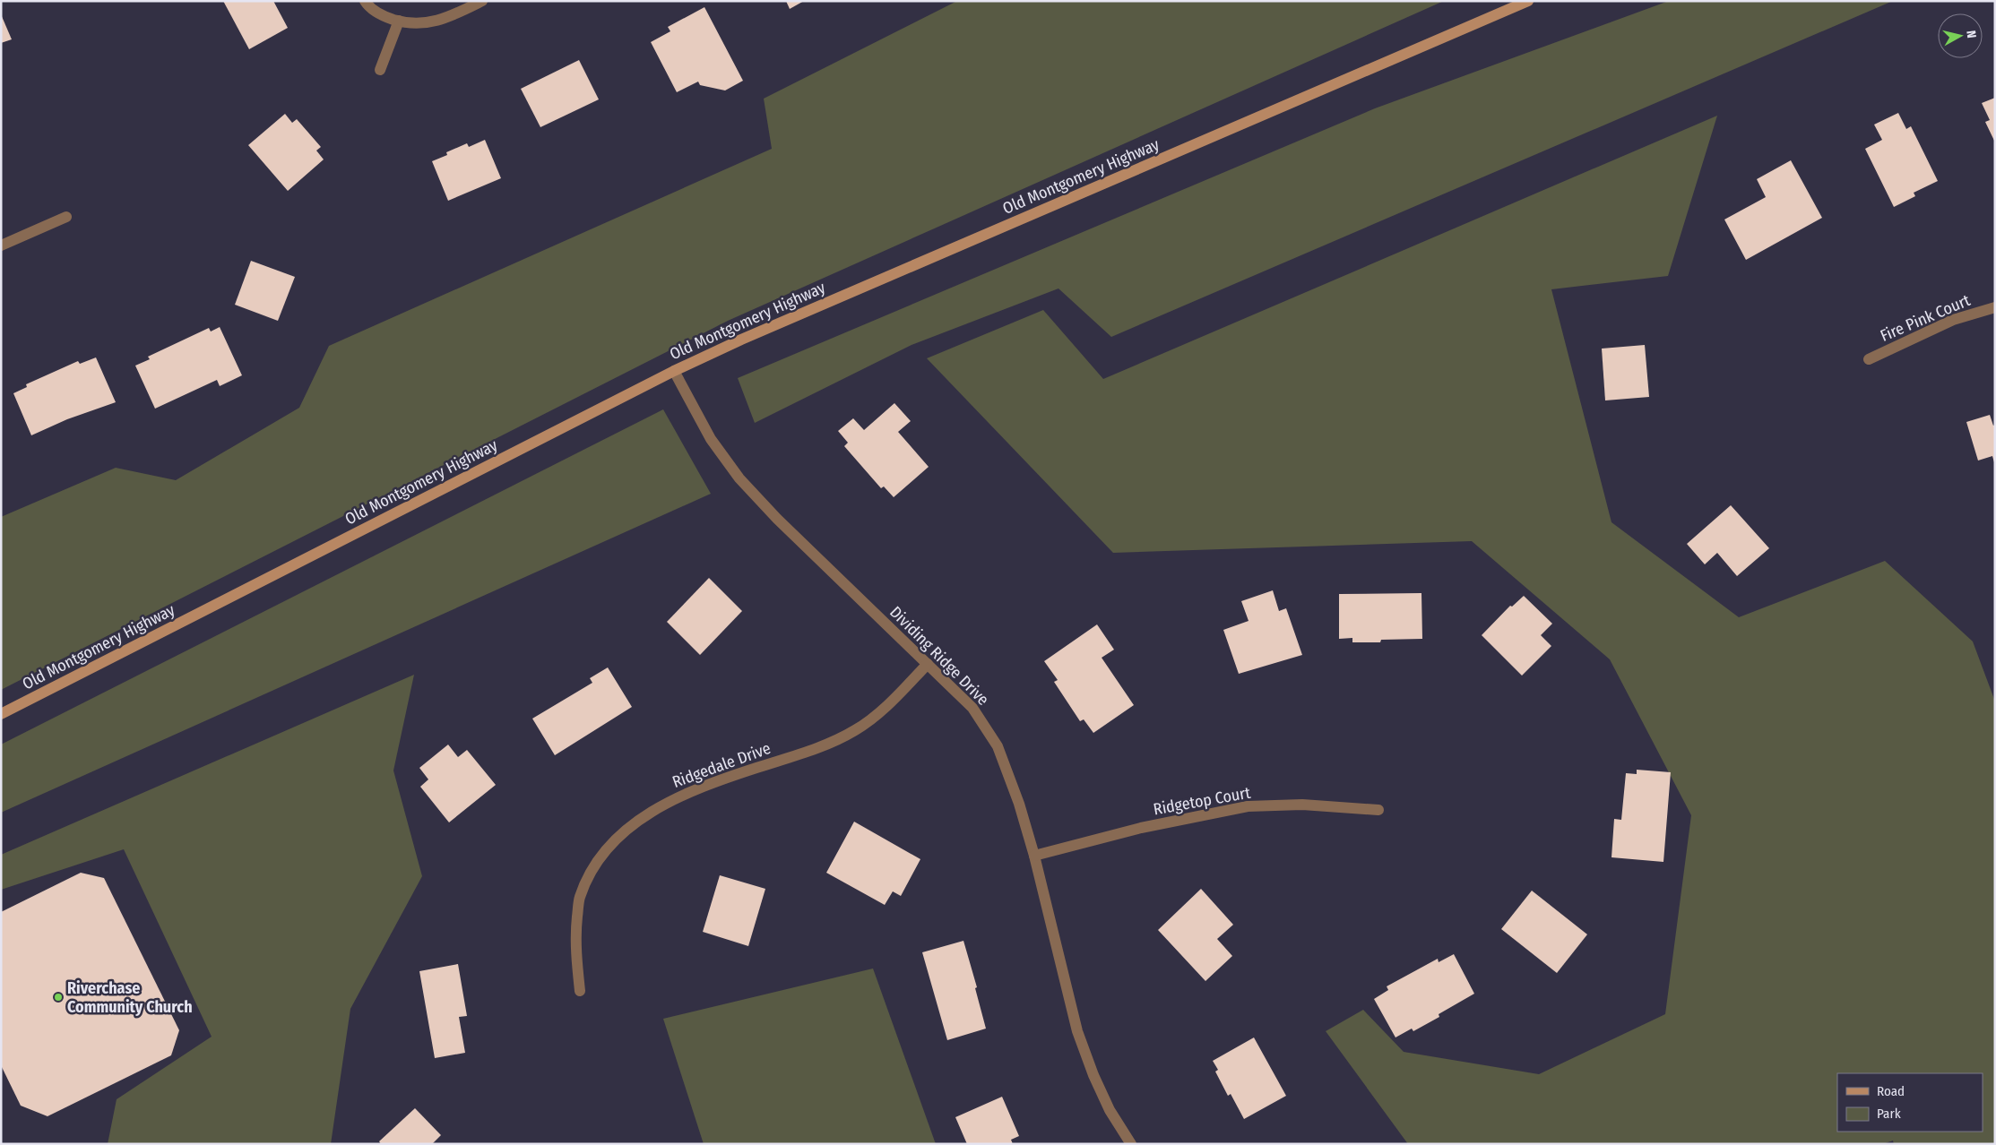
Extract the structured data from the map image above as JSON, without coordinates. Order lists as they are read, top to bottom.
{
  "streets": {
    "street": [
      "Old Montgomery Highway",
      "Fire Pink Court",
      "Dividing Ridge Drive",
      "Ridgedale Drive",
      "Ridgetop Court"
    ]
  },
  "crossings": [
    ["Old Montgomery Highway", "Dividing Ridge Drive"],
    ["Dividing Ridge Drive", "Ridgedale Drive"],
    ["Dividing Ridge Drive", "Ridgetop Court"]
  ],
  "places": ["Riverchase Community Church"],
  "legend": ["Road", "Park"],
  "north": "right"
}
